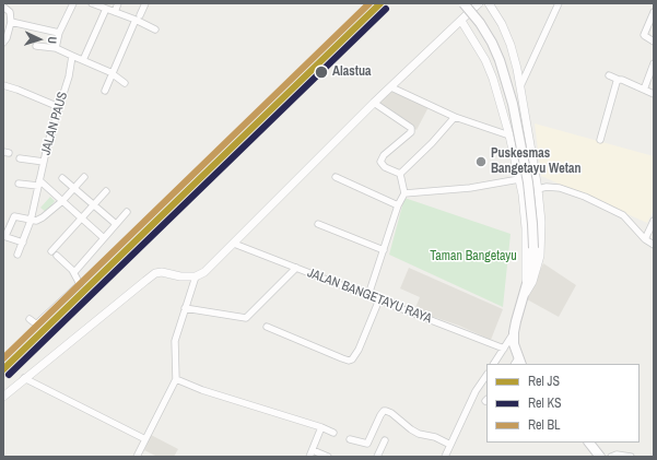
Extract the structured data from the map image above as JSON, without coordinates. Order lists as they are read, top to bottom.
{
  "streets": {
    "street": ["JALAN PAUS", "JALAN BANGETAYU RAYA"]
  },
  "parks": ["Taman Bangetayu"],
  "places": ["Alastua", "Puskesmas Bangetayu Wetan"],
  "lines": ["rail line JS", "rail line BL", "rail line KS"],
  "legend": ["Rel JS", "Rel KS", "Rel BL"],
  "north": "right"
}
